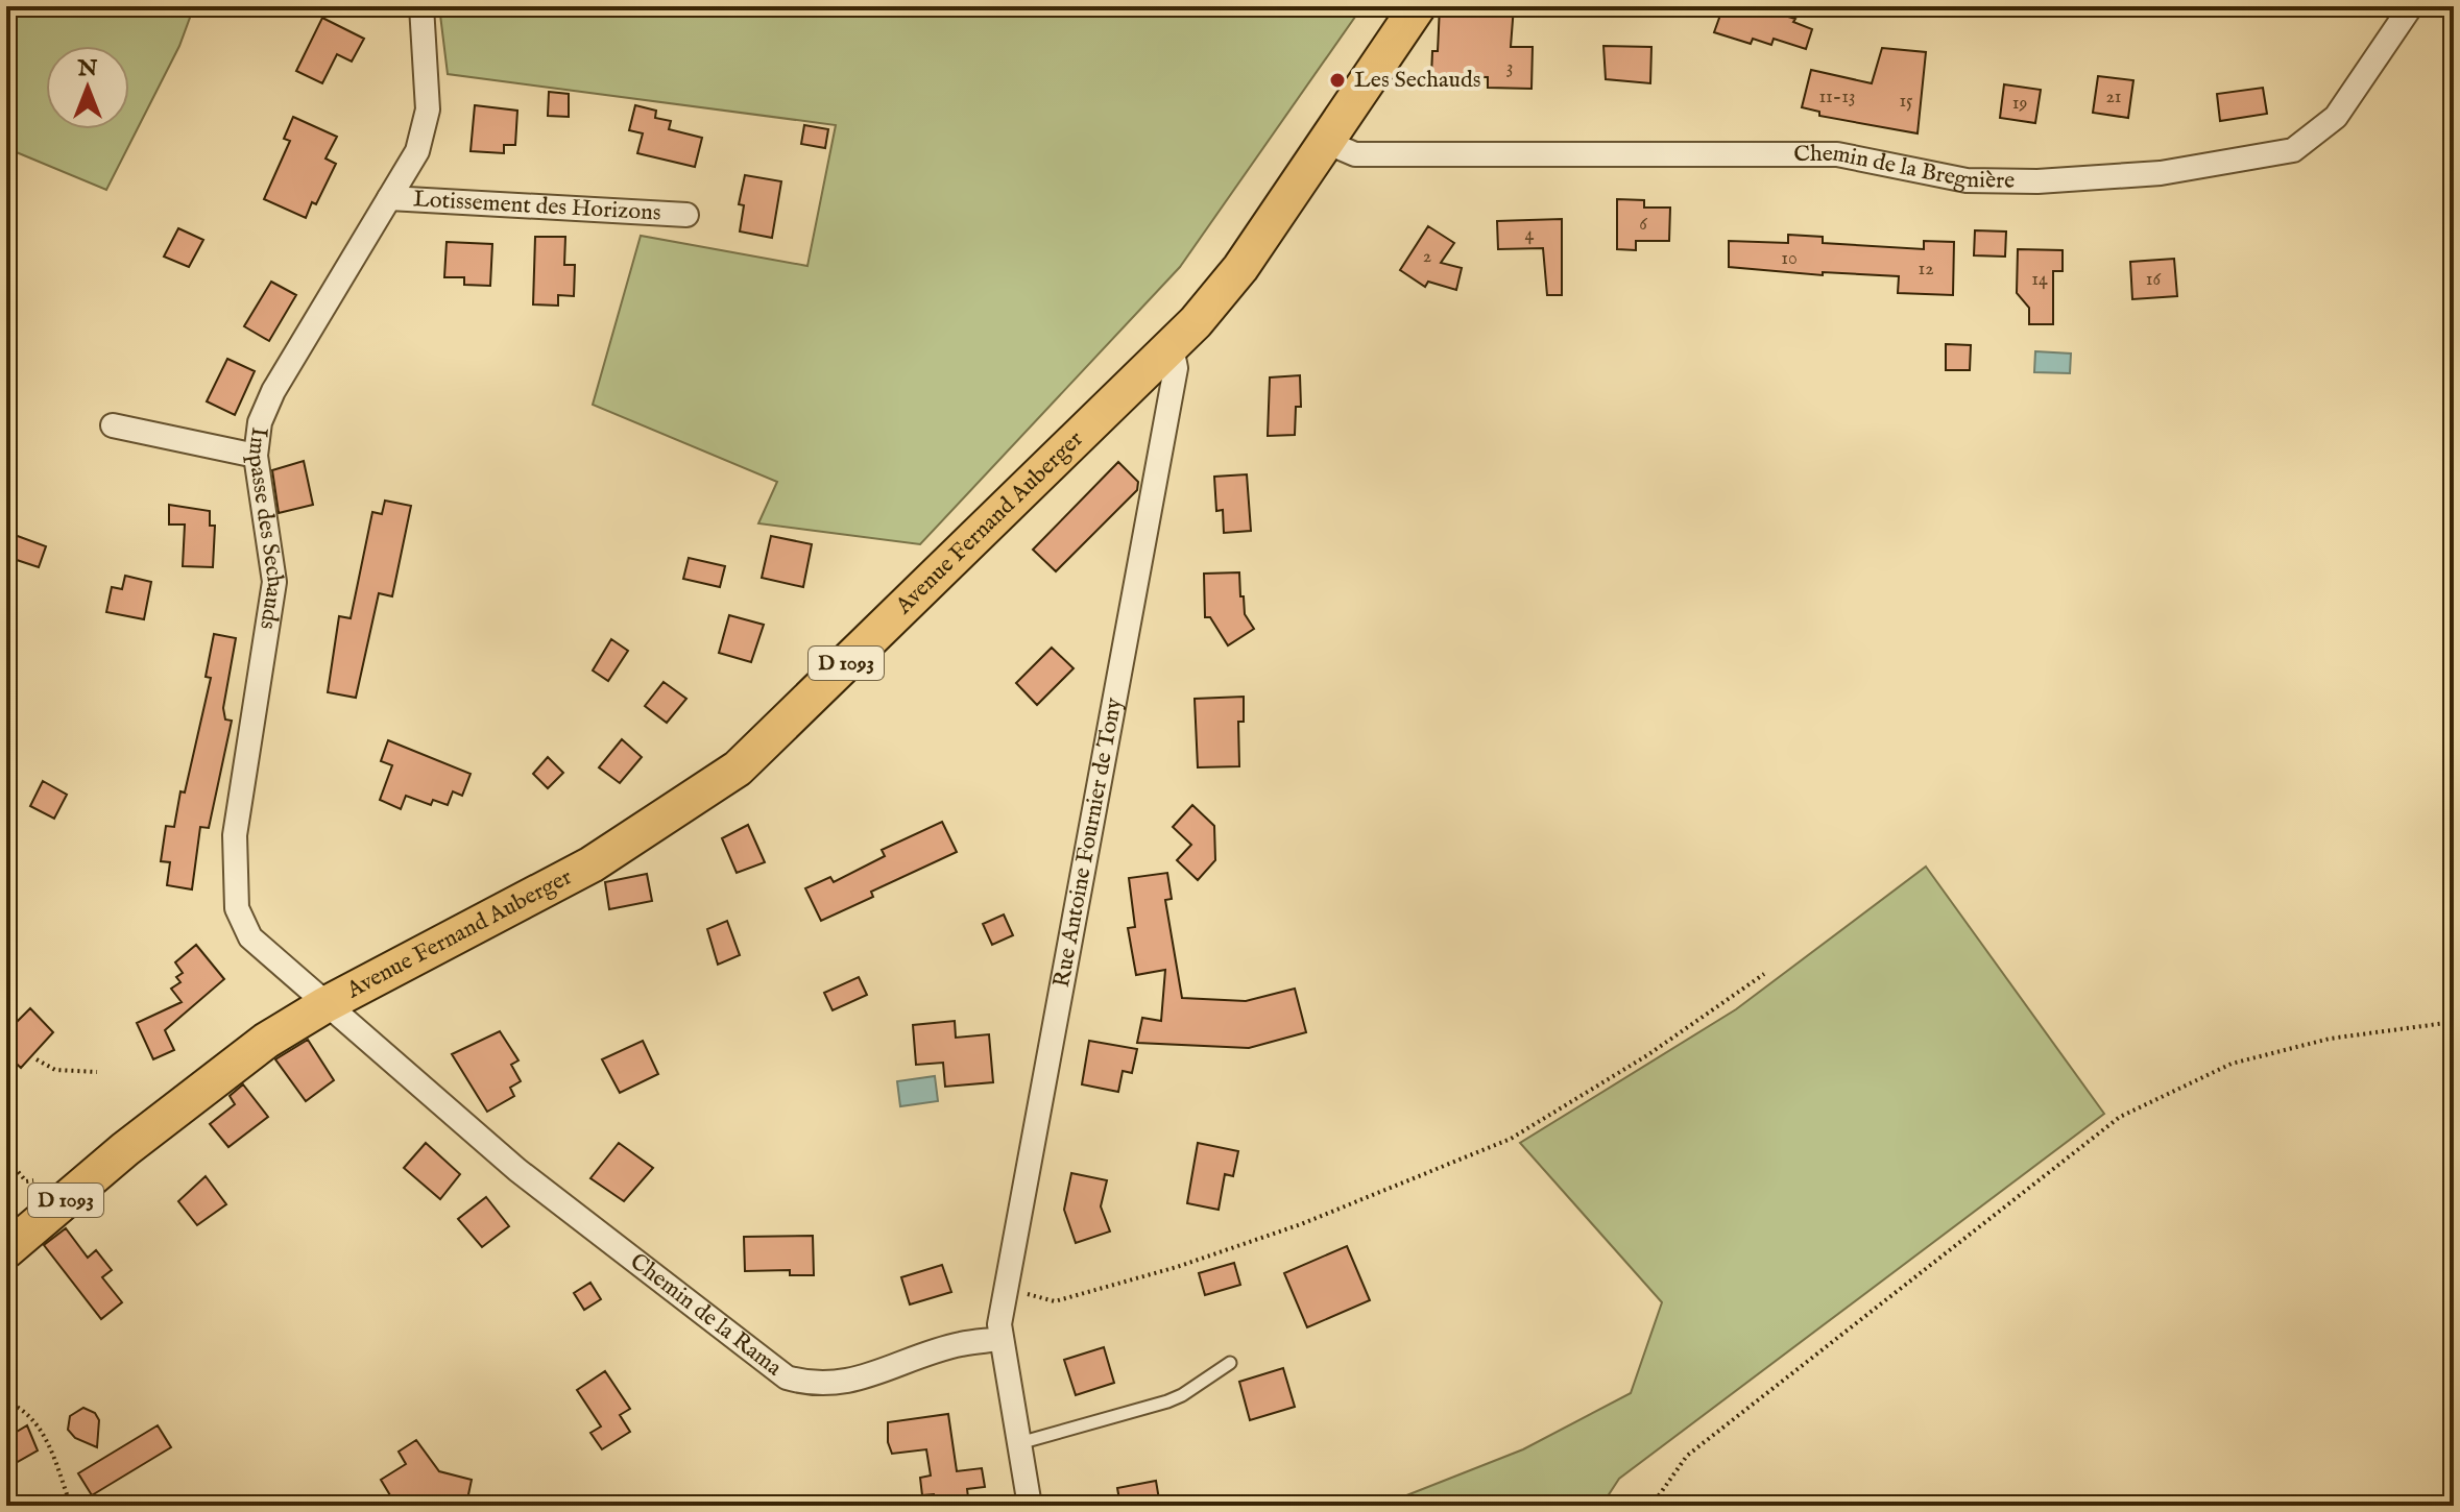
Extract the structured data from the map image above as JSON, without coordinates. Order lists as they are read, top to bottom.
{
  "streets": {
    "main road": ["Avenue Fernand Auberger", "D 1093"],
    "street": [
      "Chemin de la Bregnière",
      "Lotissement des Horizons",
      "Impasse des Sechauds",
      "Rue Antoine Fournier de Tony",
      "Chemin de la Rama"
    ]
  },
  "crossings": [
    ["Chemin de la Bregnière", "Avenue Fernand Auberger"],
    ["Lotissement des Horizons", "Impasse des Sechauds"],
    ["Avenue Fernand Auberger", "Impasse des Sechauds"],
    ["Avenue Fernand Auberger", "Rue Antoine Fournier de Tony"],
    ["Avenue Fernand Auberger", "Chemin de la Rama"],
    ["Impasse des Sechauds", "Chemin de la Rama"],
    ["Rue Antoine Fournier de Tony", "Chemin de la Rama"]
  ],
  "places": ["Les Sechauds"],
  "house_numbers": [
    "3",
    "11-13",
    "21",
    "15",
    "19",
    "6",
    "4",
    "2",
    "10",
    "12",
    "14",
    "16"
  ],
  "north": "top"
}
